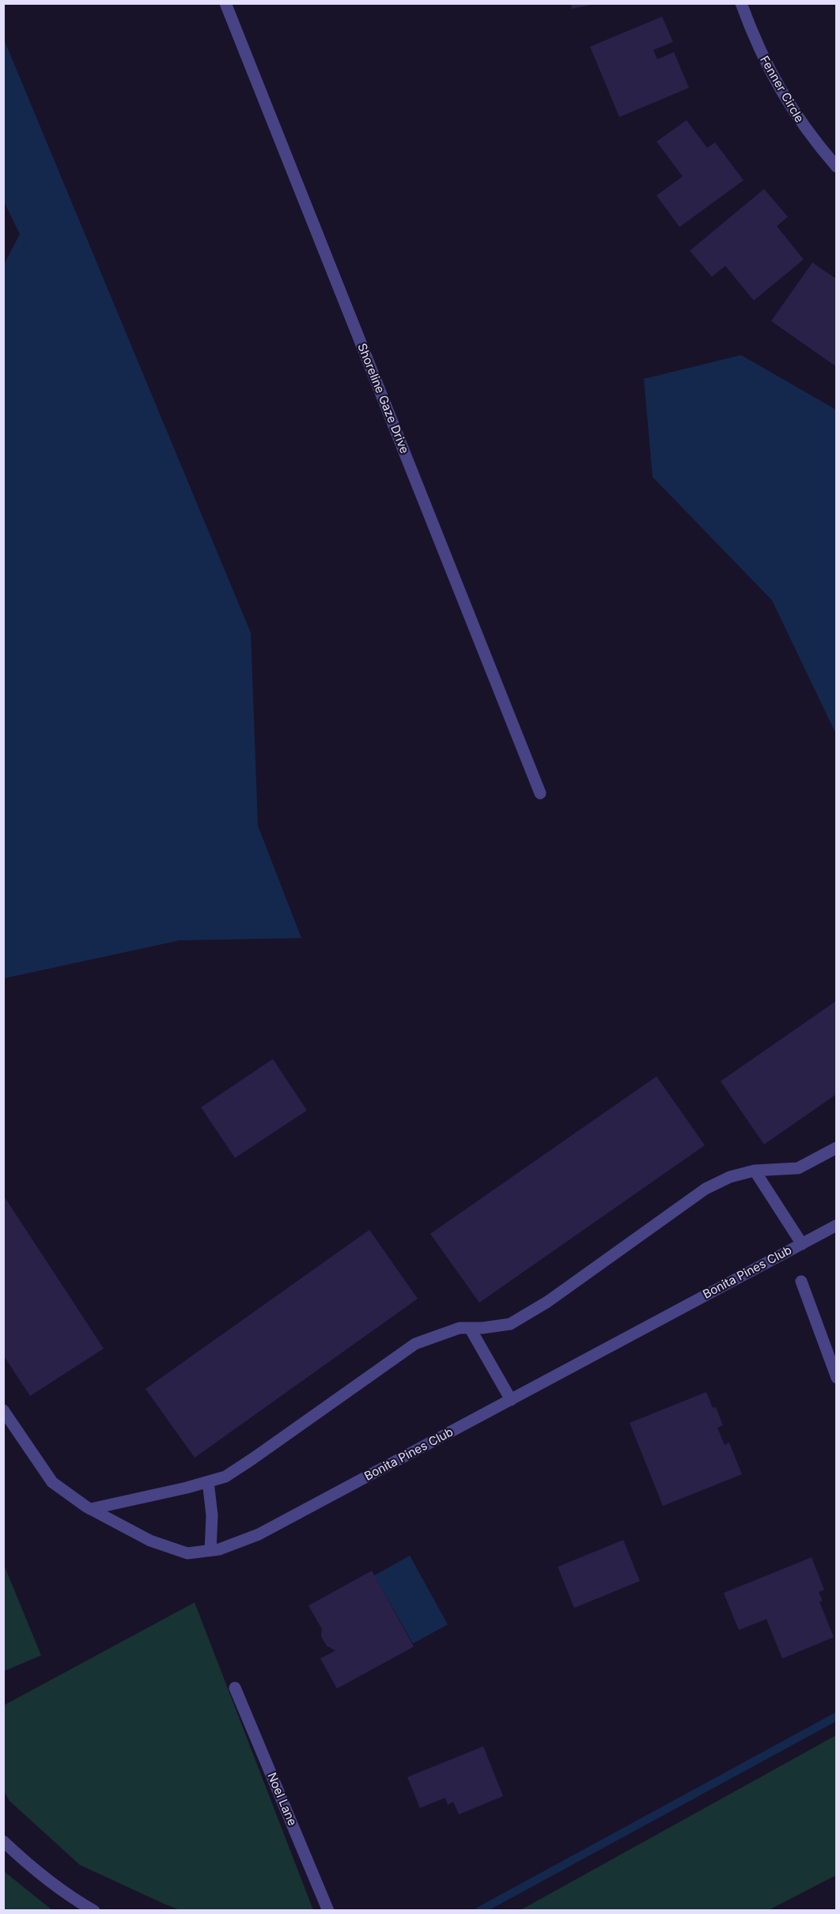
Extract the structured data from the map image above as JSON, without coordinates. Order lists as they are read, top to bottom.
{
  "streets": {
    "street": [
      "Fenner Circle",
      "Shoreline Gaze Drive",
      "Bonita Pines Club",
      "Noel Lane"
    ]
  }
}
